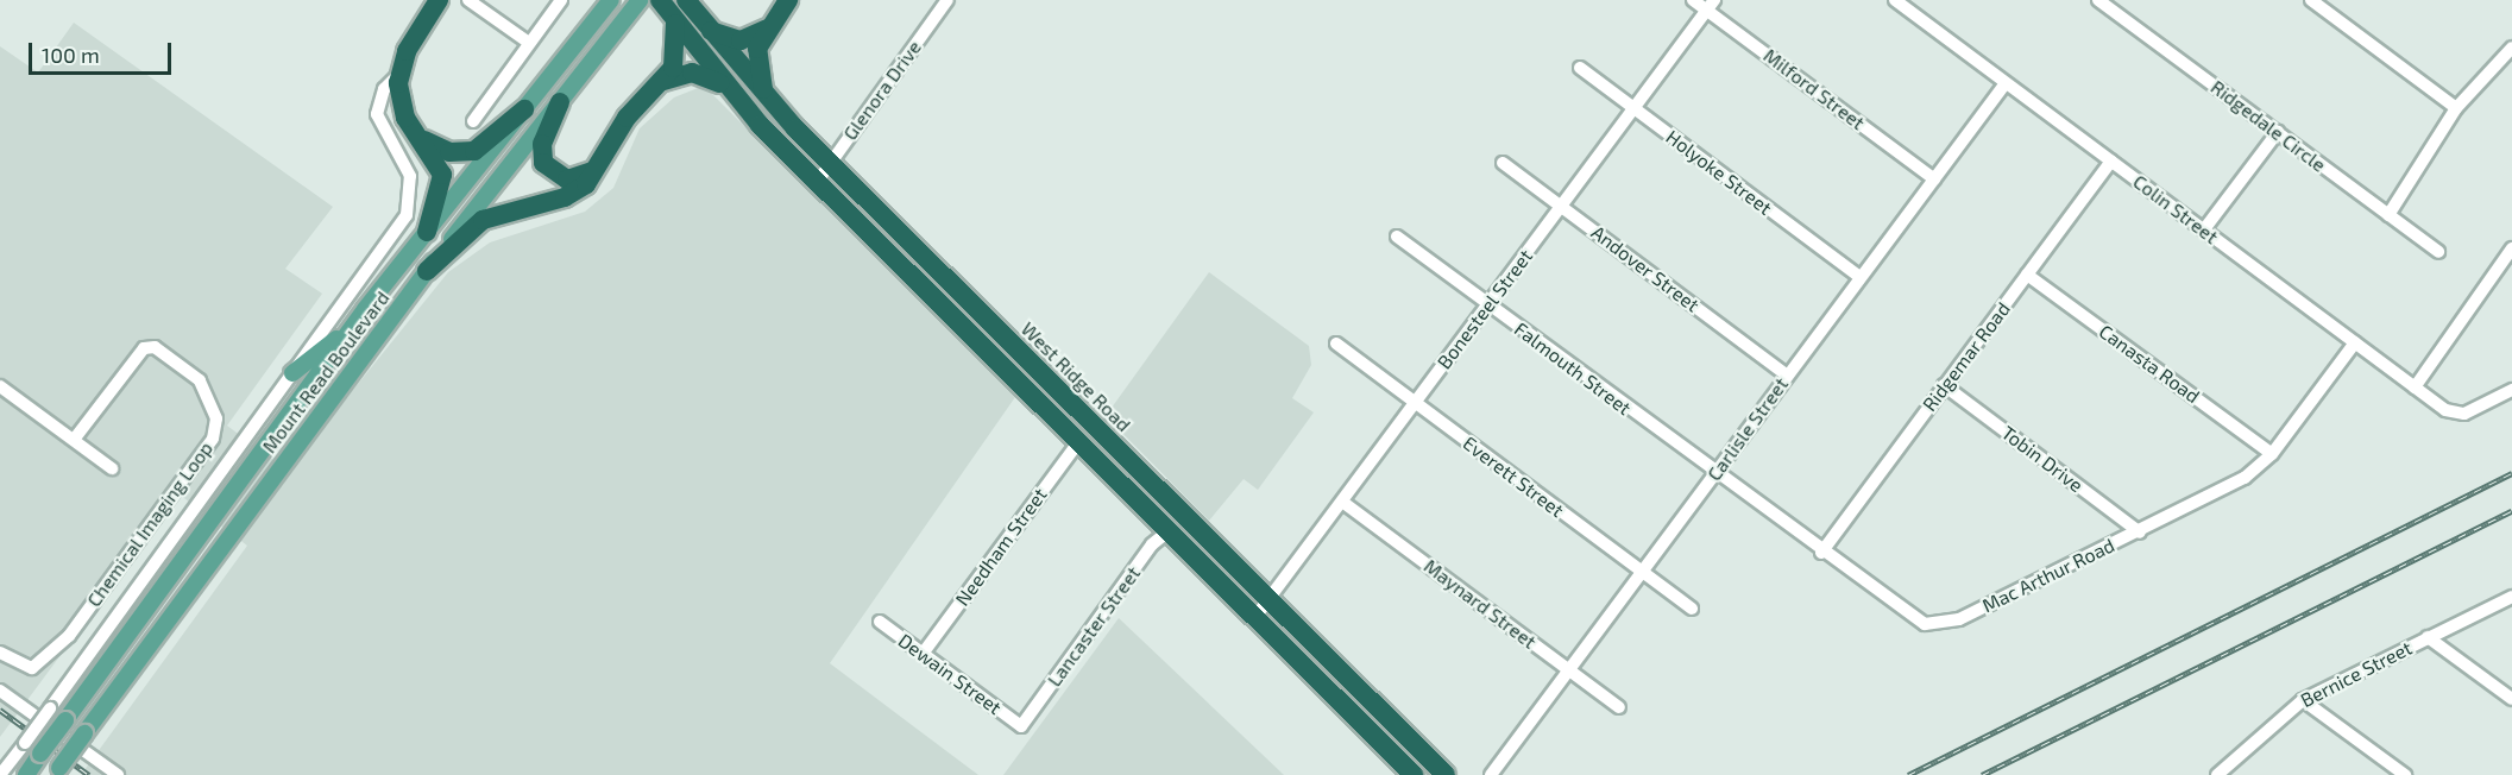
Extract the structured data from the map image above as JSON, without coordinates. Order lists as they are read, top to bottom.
{
  "streets": {
    "highway": ["West Ridge Road"],
    "main road": ["Mount Read Boulevard"],
    "street": [
      "Milford Street",
      "Glenora Drive",
      "Ridgedale Circle",
      "Holyoke Street",
      "Colin Street",
      "Andover Street",
      "Bonesteel Street",
      "Ridgemar Road",
      "Canasta Road",
      "Falmouth Street",
      "Carlisle Street",
      "Tobin Drive",
      "Everett Street",
      "Chemical Imaging Loop",
      "Needham Street",
      "Mac Arthur Road",
      "Maynard Street",
      "Lancaster Street",
      "Dewain Street",
      "Bernice Street"
    ]
  },
  "crossings": [
    ["Milford Street", "Bonesteel Street"],
    ["Milford Street", "Carlisle Street"],
    ["Glenora Drive", "West Ridge Road"],
    ["Holyoke Street", "Bonesteel Street"],
    ["Holyoke Street", "Carlisle Street"],
    ["Colin Street", "Ridgemar Road"],
    ["Colin Street", "Carlisle Street"],
    ["Colin Street", "Mac Arthur Road"],
    ["Andover Street", "Bonesteel Street"],
    ["Andover Street", "Carlisle Street"],
    ["Bonesteel Street", "Falmouth Street"],
    ["Bonesteel Street", "West Ridge Road"],
    ["Bonesteel Street", "Everett Street"],
    ["Bonesteel Street", "Maynard Street"],
    ["Ridgemar Road", "Canasta Road"],
    ["Ridgemar Road", "Tobin Drive"],
    ["Ridgemar Road", "Mac Arthur Road"],
    ["Canasta Road", "Mac Arthur Road"],
    ["Falmouth Street", "Carlisle Street"],
    ["Falmouth Street", "Mac Arthur Road"],
    ["Carlisle Street", "Everett Street"],
    ["Carlisle Street", "Mac Arthur Road"],
    ["Carlisle Street", "Maynard Street"],
    ["Tobin Drive", "Mac Arthur Road"],
    ["Needham Street", "Dewain Street"],
    ["Lancaster Street", "Dewain Street"]
  ],
  "scale_bar": "100 m"
}
